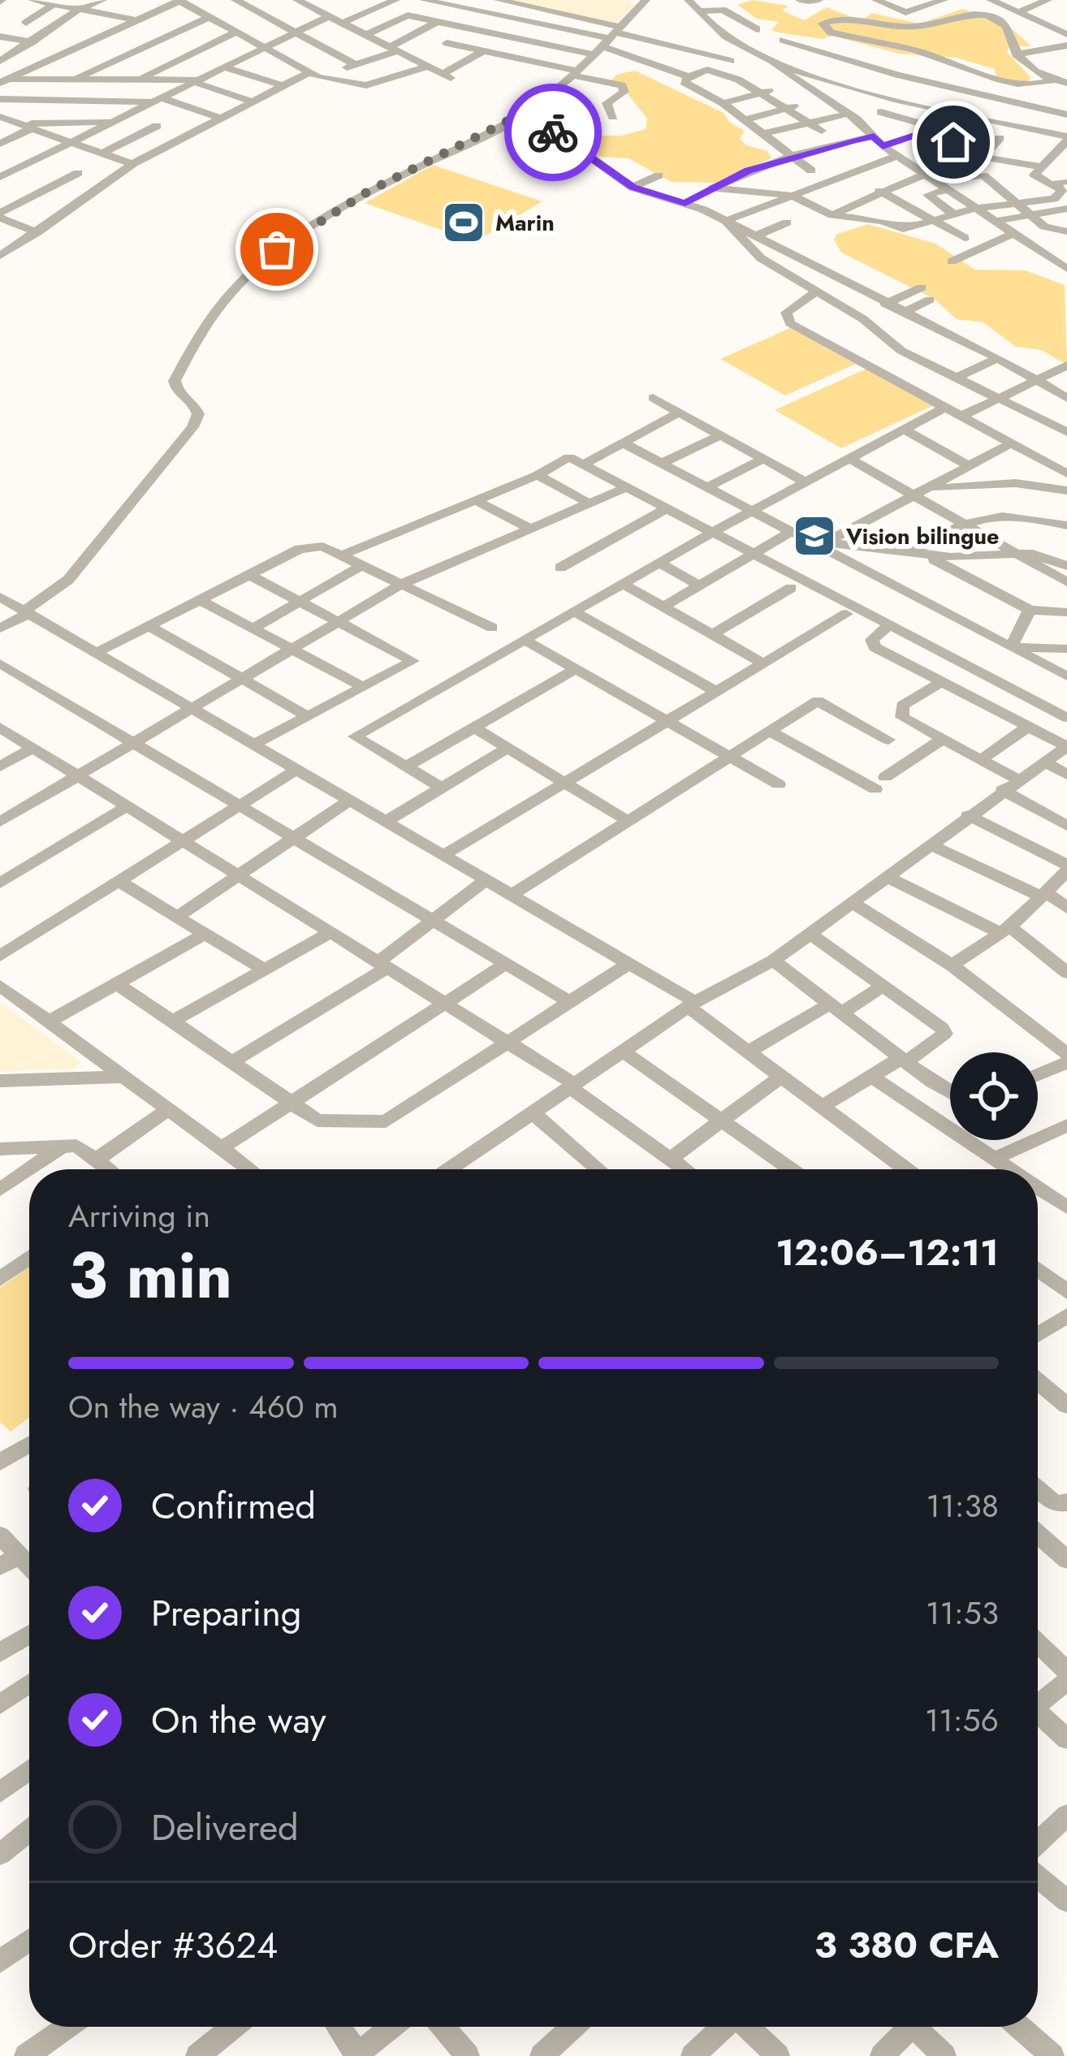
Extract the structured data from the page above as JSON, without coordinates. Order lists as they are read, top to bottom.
{
  "places": {
    "sports": ["Marin"],
    "school or university": ["Vision bilingue"]
  },
  "page": {
    "heading": ["3 min", "Arriving in", "12:06–12:11"],
    "panel": ["Order #3624", "3 380 CFA"],
    "bar": "On the way · 460 m",
    "list": [
      ["Confirmed", "11:38"],
      ["Preparing", "11:53"],
      ["On the way", "11:56"],
      "Delivered"
    ]
  }
}
